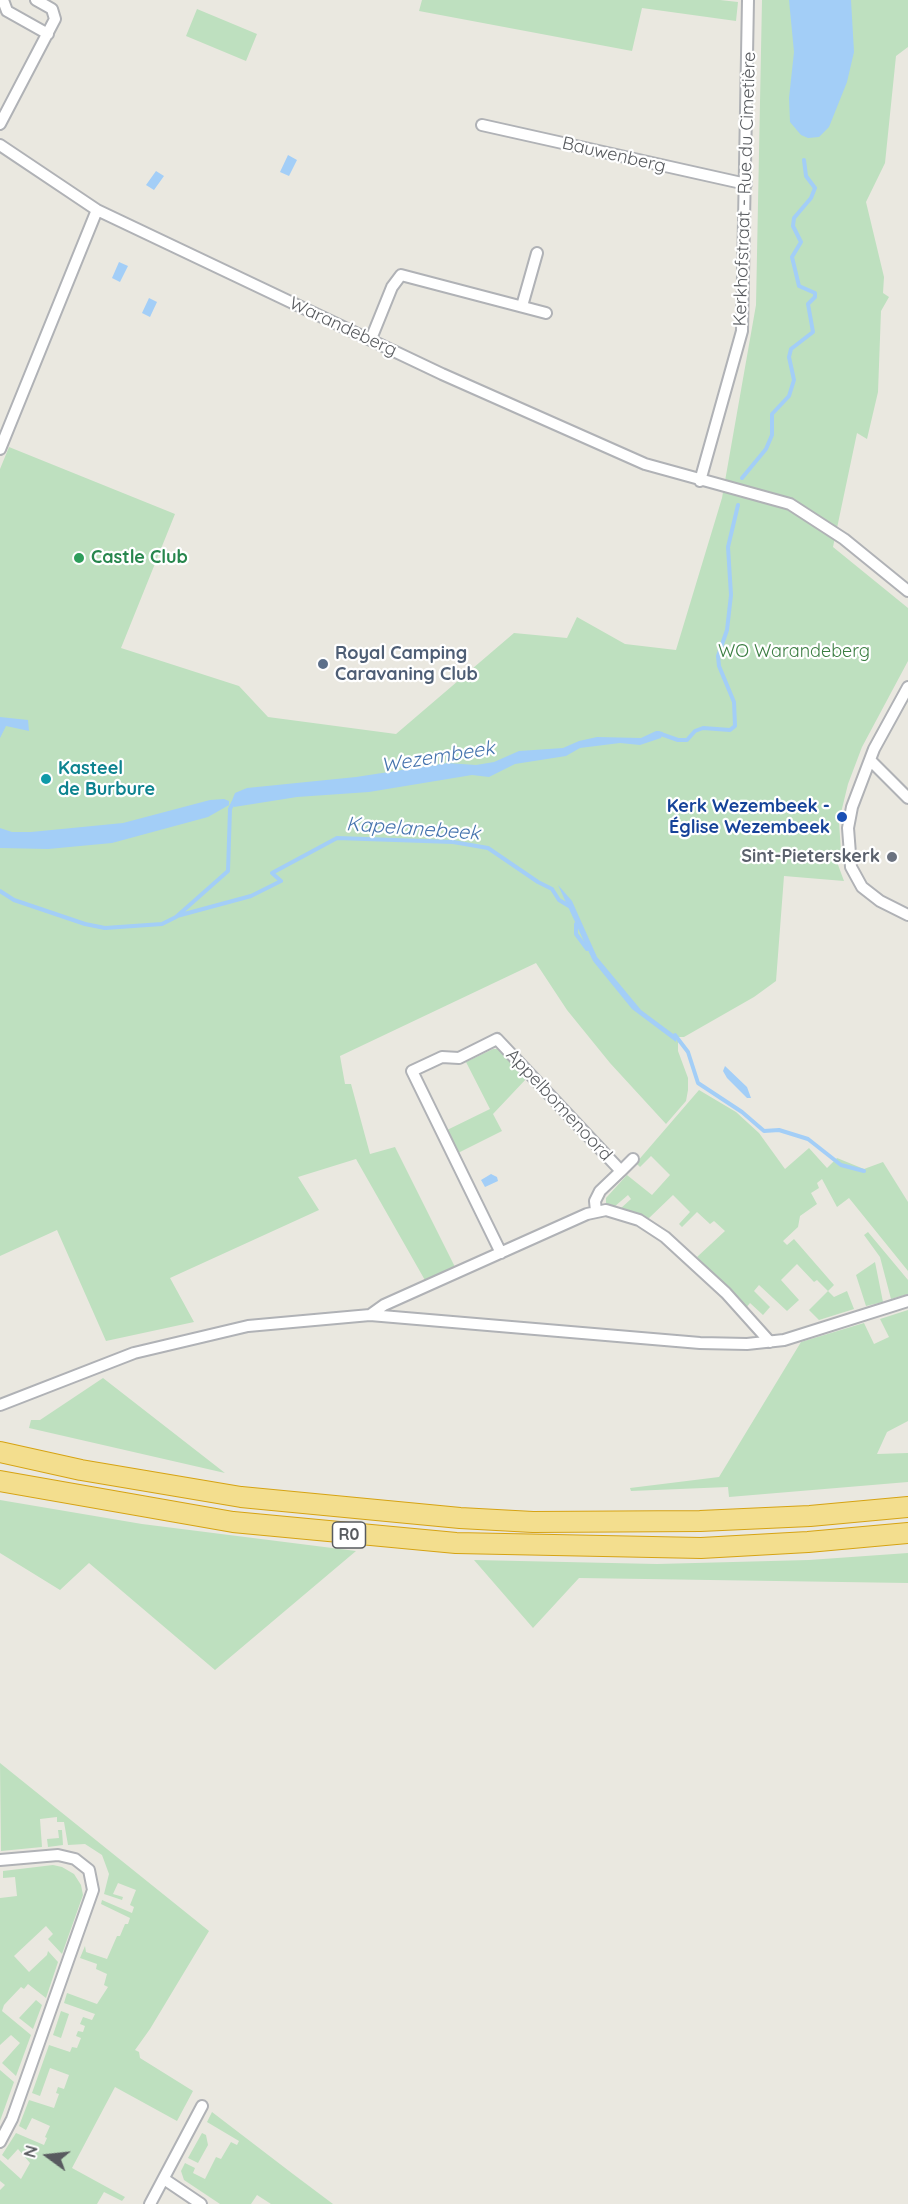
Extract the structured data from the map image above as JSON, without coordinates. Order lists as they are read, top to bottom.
{
  "streets": {
    "highway": ["R0"],
    "street": [
      "Bauwenberg",
      "Kerkhofstraat - Rue du Cimetière",
      "Warandeberg",
      "Appelbomenoord"
    ]
  },
  "crossings": [
    ["Bauwenberg", "Kerkhofstraat - Rue du Cimetière"],
    ["Kerkhofstraat - Rue du Cimetière", "Warandeberg"]
  ],
  "water": ["Wezembeek", "Kapelanebeek"],
  "parks": ["WO Warandeberg"],
  "places": [
    "Castle Club",
    "Royal Camping Caravaning Club",
    "Kasteel de Burbure",
    "Kerk Wezembeek - Église Wezembeek",
    "Sint-Pieterskerk"
  ],
  "north": "left"
}
